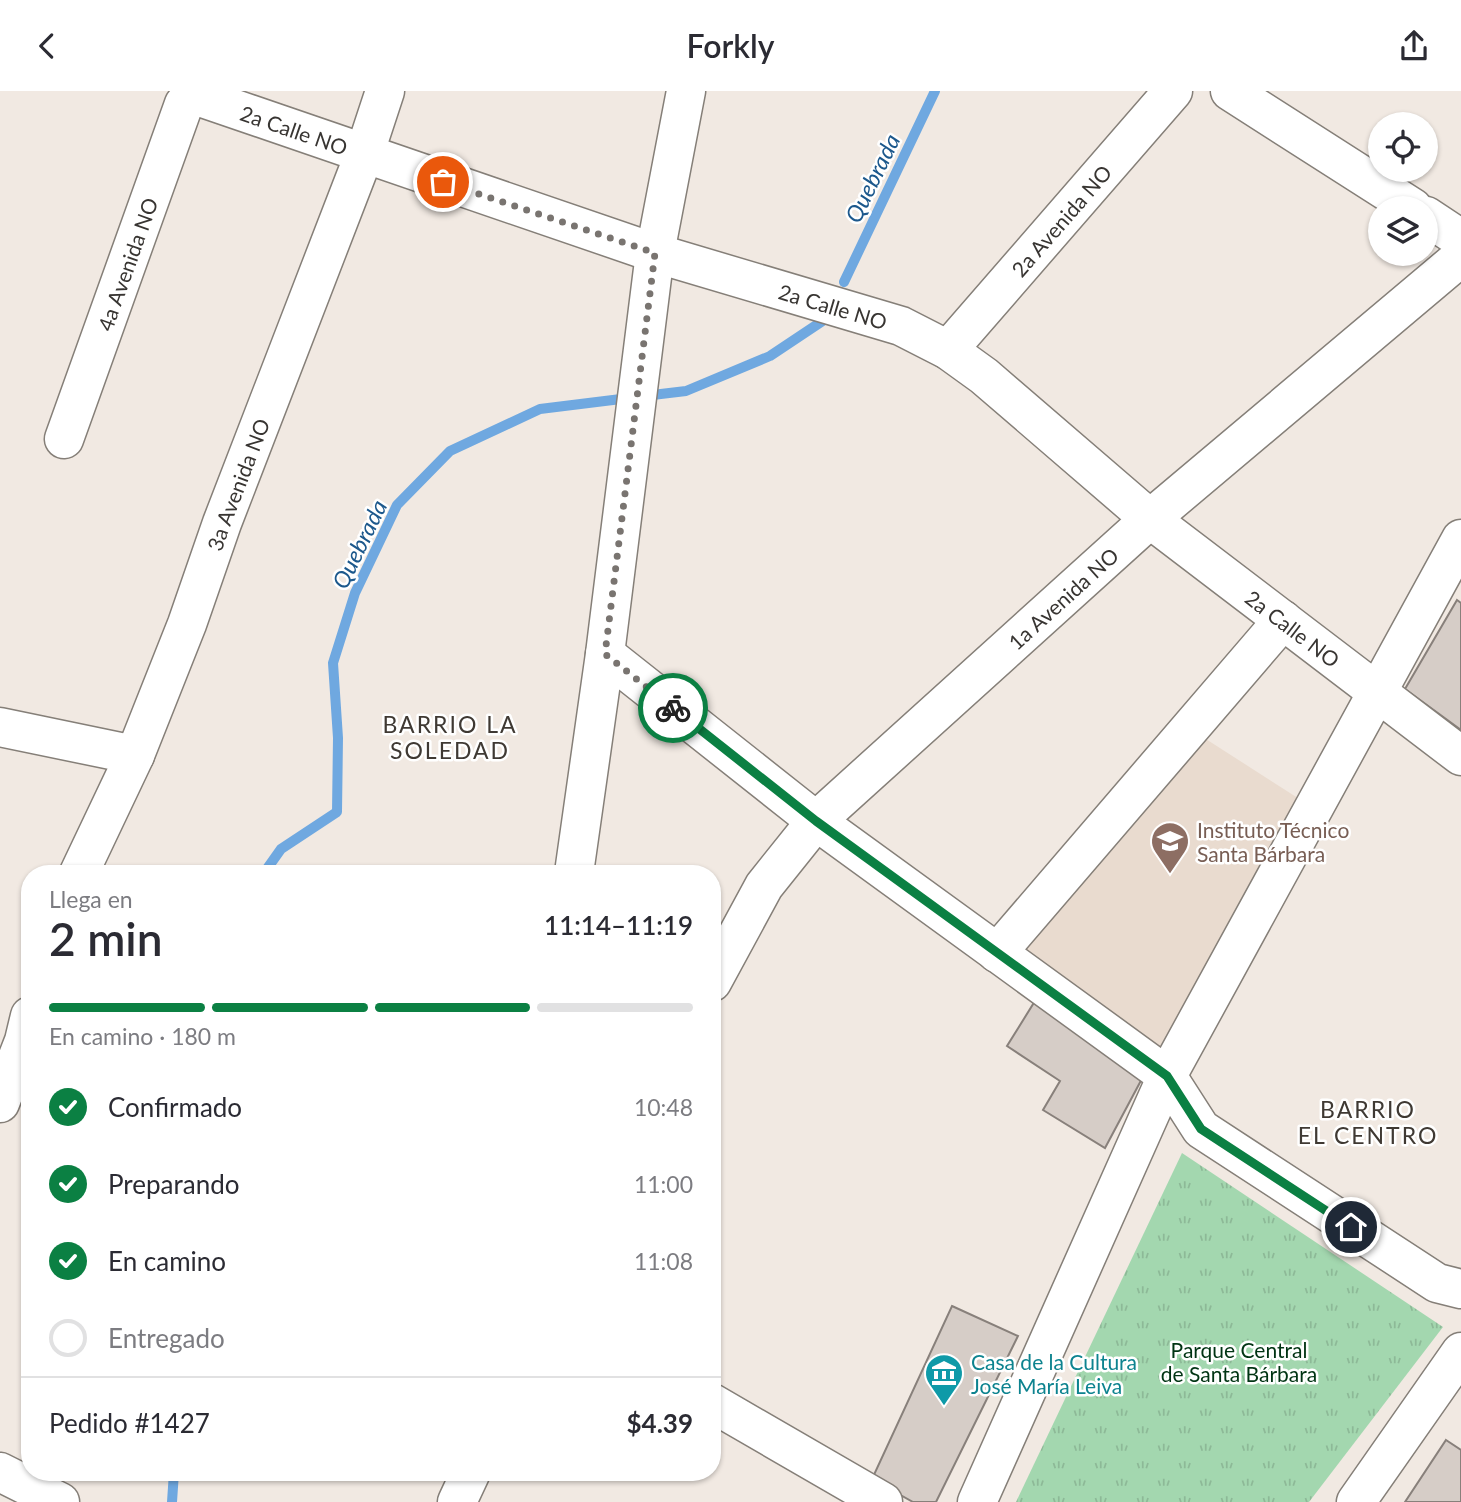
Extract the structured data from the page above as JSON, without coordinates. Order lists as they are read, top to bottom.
{
  "streets": {
    "street": [
      "2a Calle NO",
      "2a Avenida NO",
      "4a Avenida NO",
      "3a Avenida NO",
      "1a Avenida NO"
    ]
  },
  "crossings": [
    ["2a Calle NO", "2a Avenida NO"],
    ["2a Calle NO", "4a Avenida NO"],
    ["2a Calle NO", "3a Avenida NO"],
    ["2a Calle NO", "1a Avenida NO"]
  ],
  "districts": ["BARRIO LA SOLEDAD", "BARRIO EL CENTRO"],
  "water": ["Quebrada"],
  "parks": ["Parque Central de Santa Bárbara"],
  "places": {
    "school or university": ["Instituto Técnico Santa Bárbara"],
    "museum": ["Casa de la Cultura José María Leiva"]
  },
  "page": {
    "header": "Forkly",
    "heading": ["2 min", "Llega en", "11:14–11:19"],
    "panel": ["Pedido #1427", "$4.39"],
    "bar": "En camino · 180 m",
    "list": [
      ["Confirmado", "10:48"],
      ["Preparando", "11:00"],
      ["En camino", "11:08"],
      "Entregado"
    ]
  }
}
